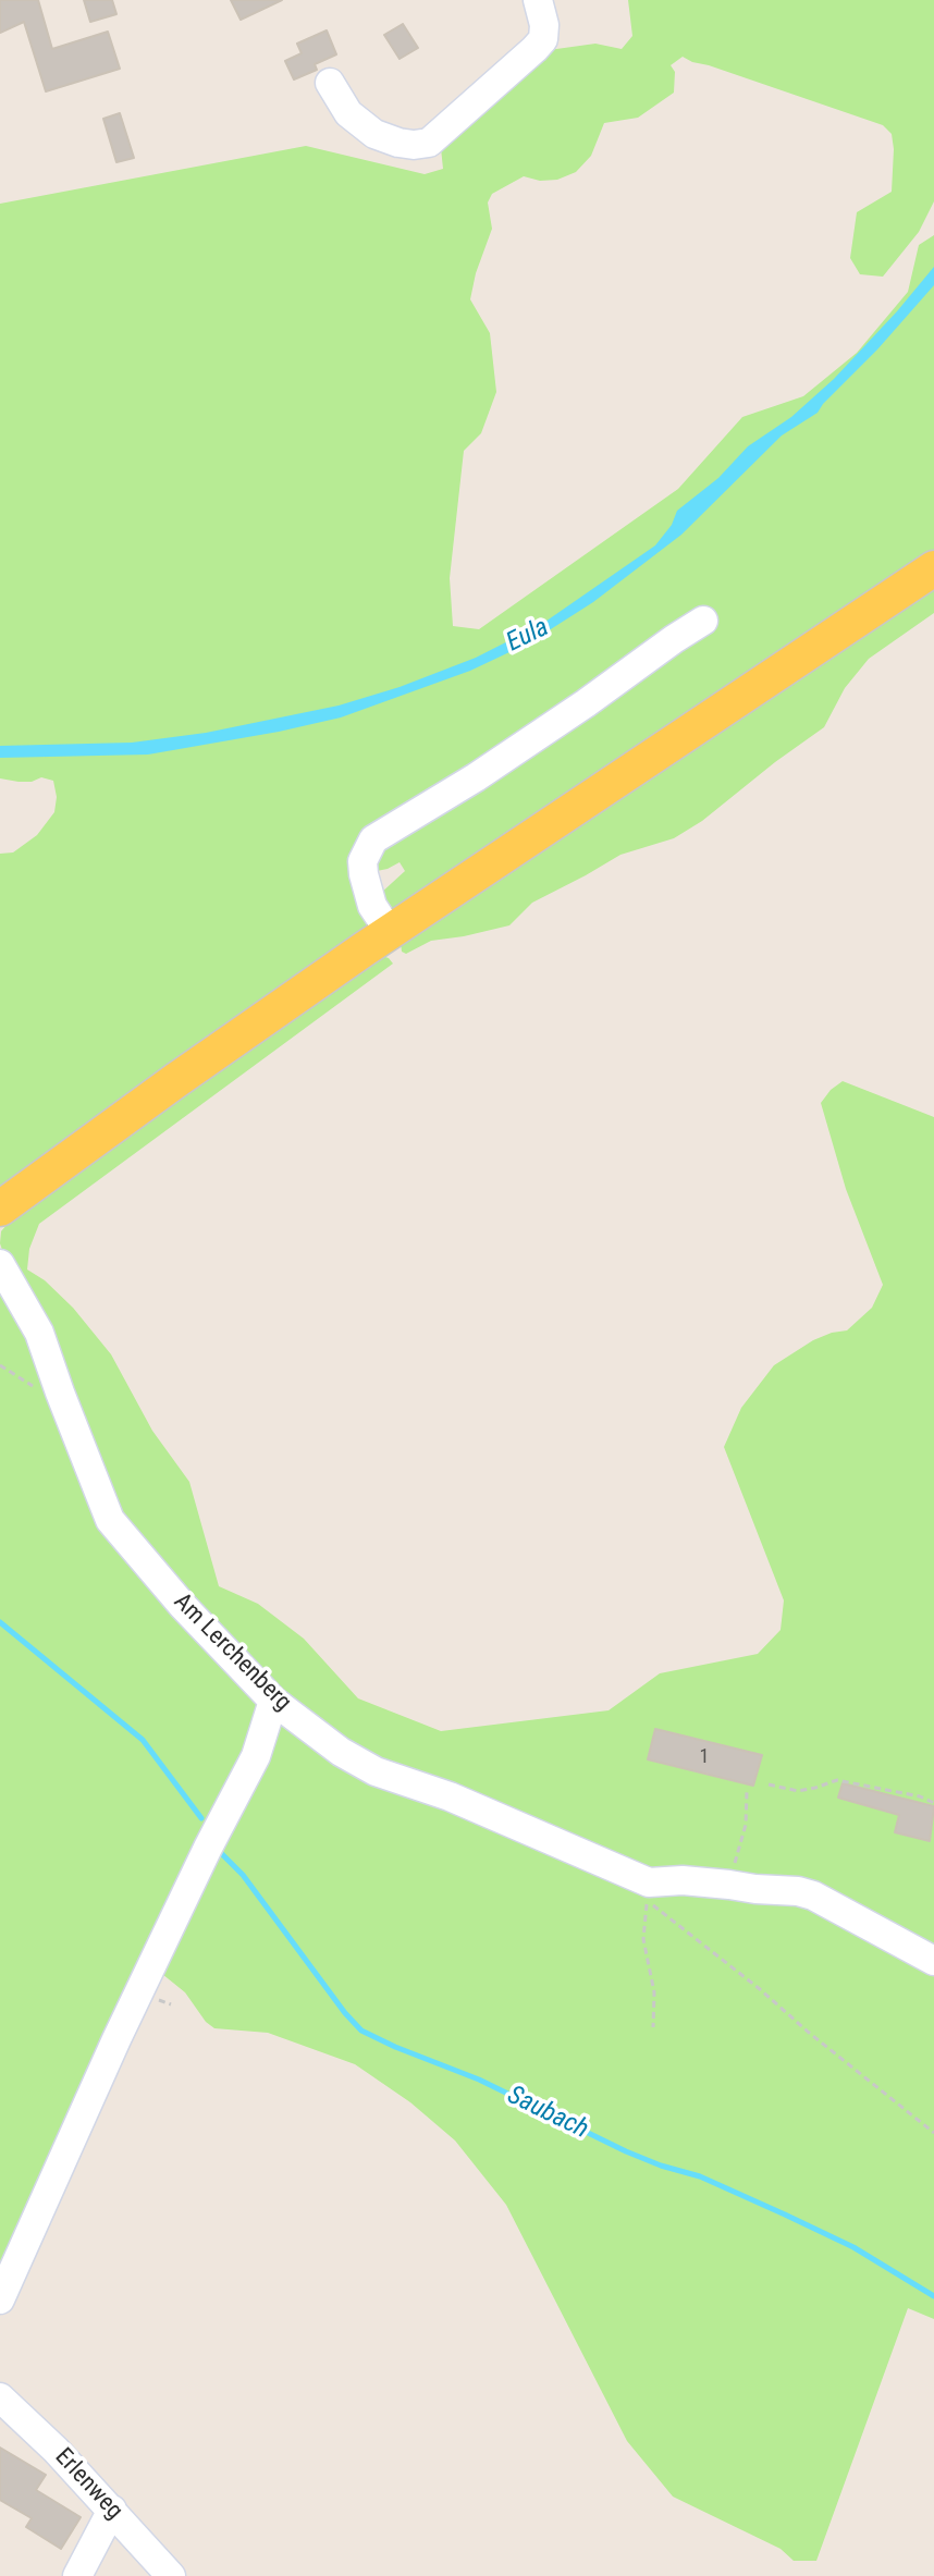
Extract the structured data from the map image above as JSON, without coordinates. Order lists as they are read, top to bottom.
{
  "streets": {
    "street": ["Am Lerchenberg", "Erlenweg"]
  },
  "water": ["Eula", "Saubach"],
  "house_numbers": ["1"]
}
